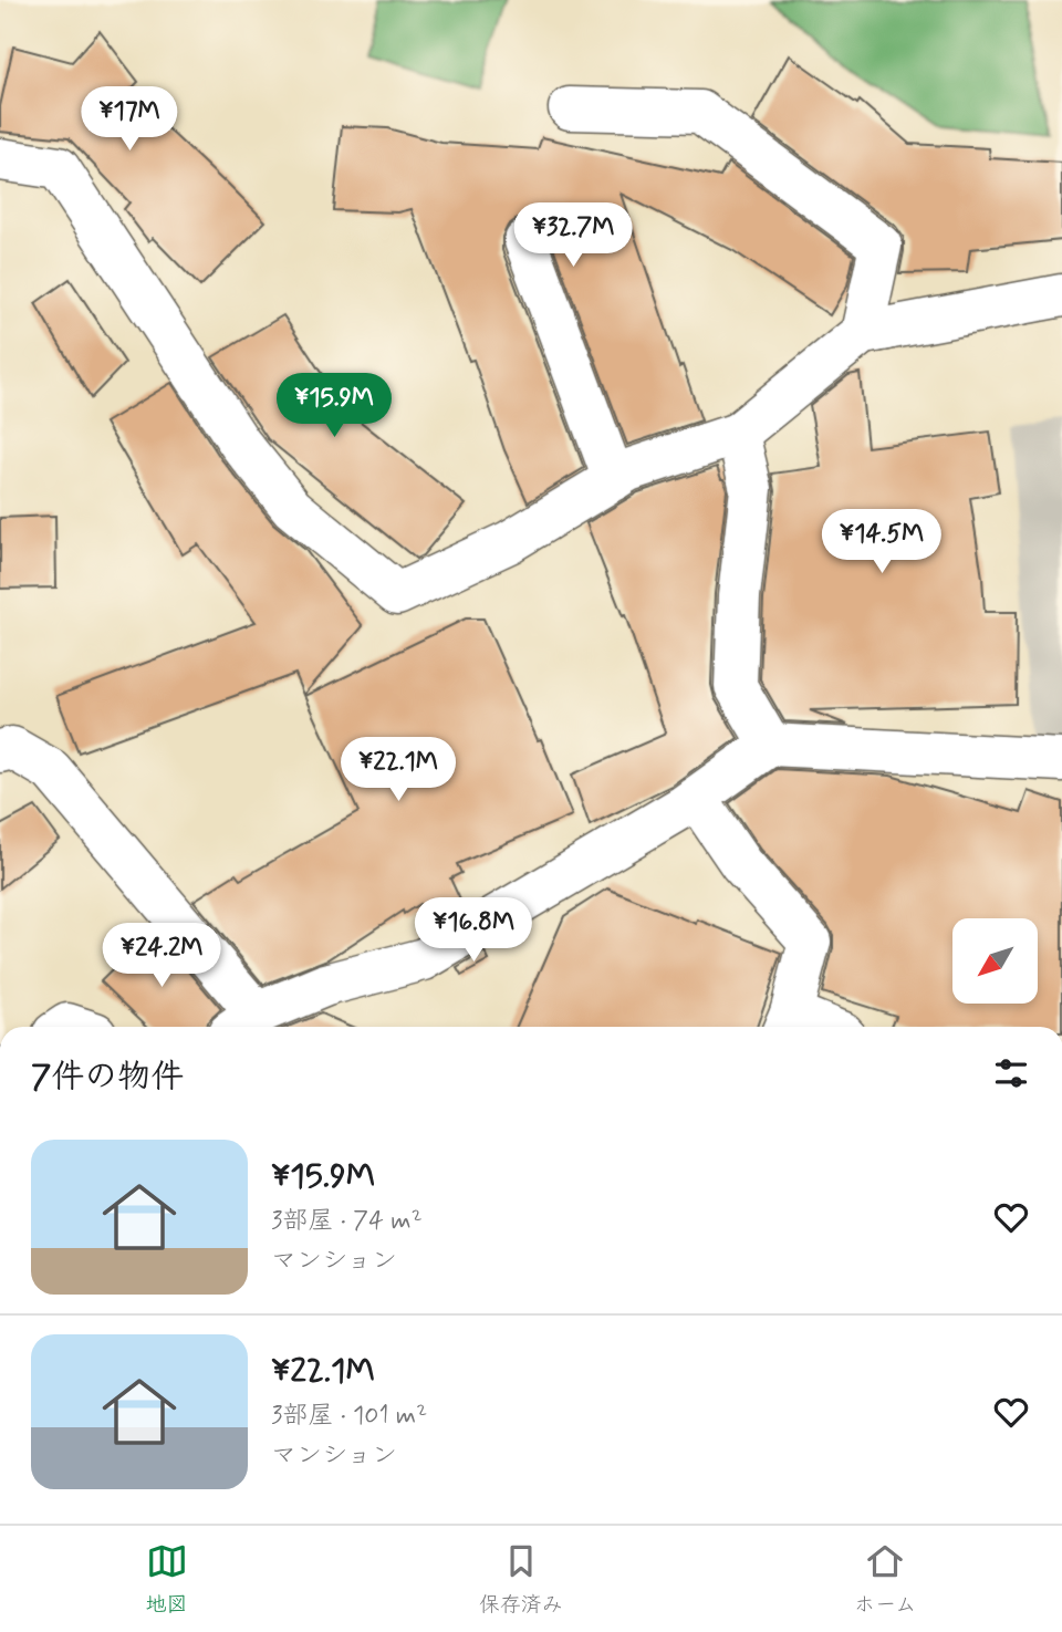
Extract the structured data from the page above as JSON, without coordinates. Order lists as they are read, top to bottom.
{
  "north": "bottom left",
  "page": {
    "price": [
      "¥17M",
      "¥32.7M",
      "¥15.9M",
      "¥14.5M",
      "¥22.1M",
      "¥16.8M",
      "¥24.2M"
    ],
    "heading": "7件の物件",
    "list": [
      {
        "name": "¥15.9M",
        "note": "3部屋 · 74 m² · マンション"
      },
      {
        "name": "¥22.1M",
        "note": "3部屋 · 101 m² · マンション"
      }
    ],
    "tabs": ["地図", "保存済み", "ホーム"]
  }
}
